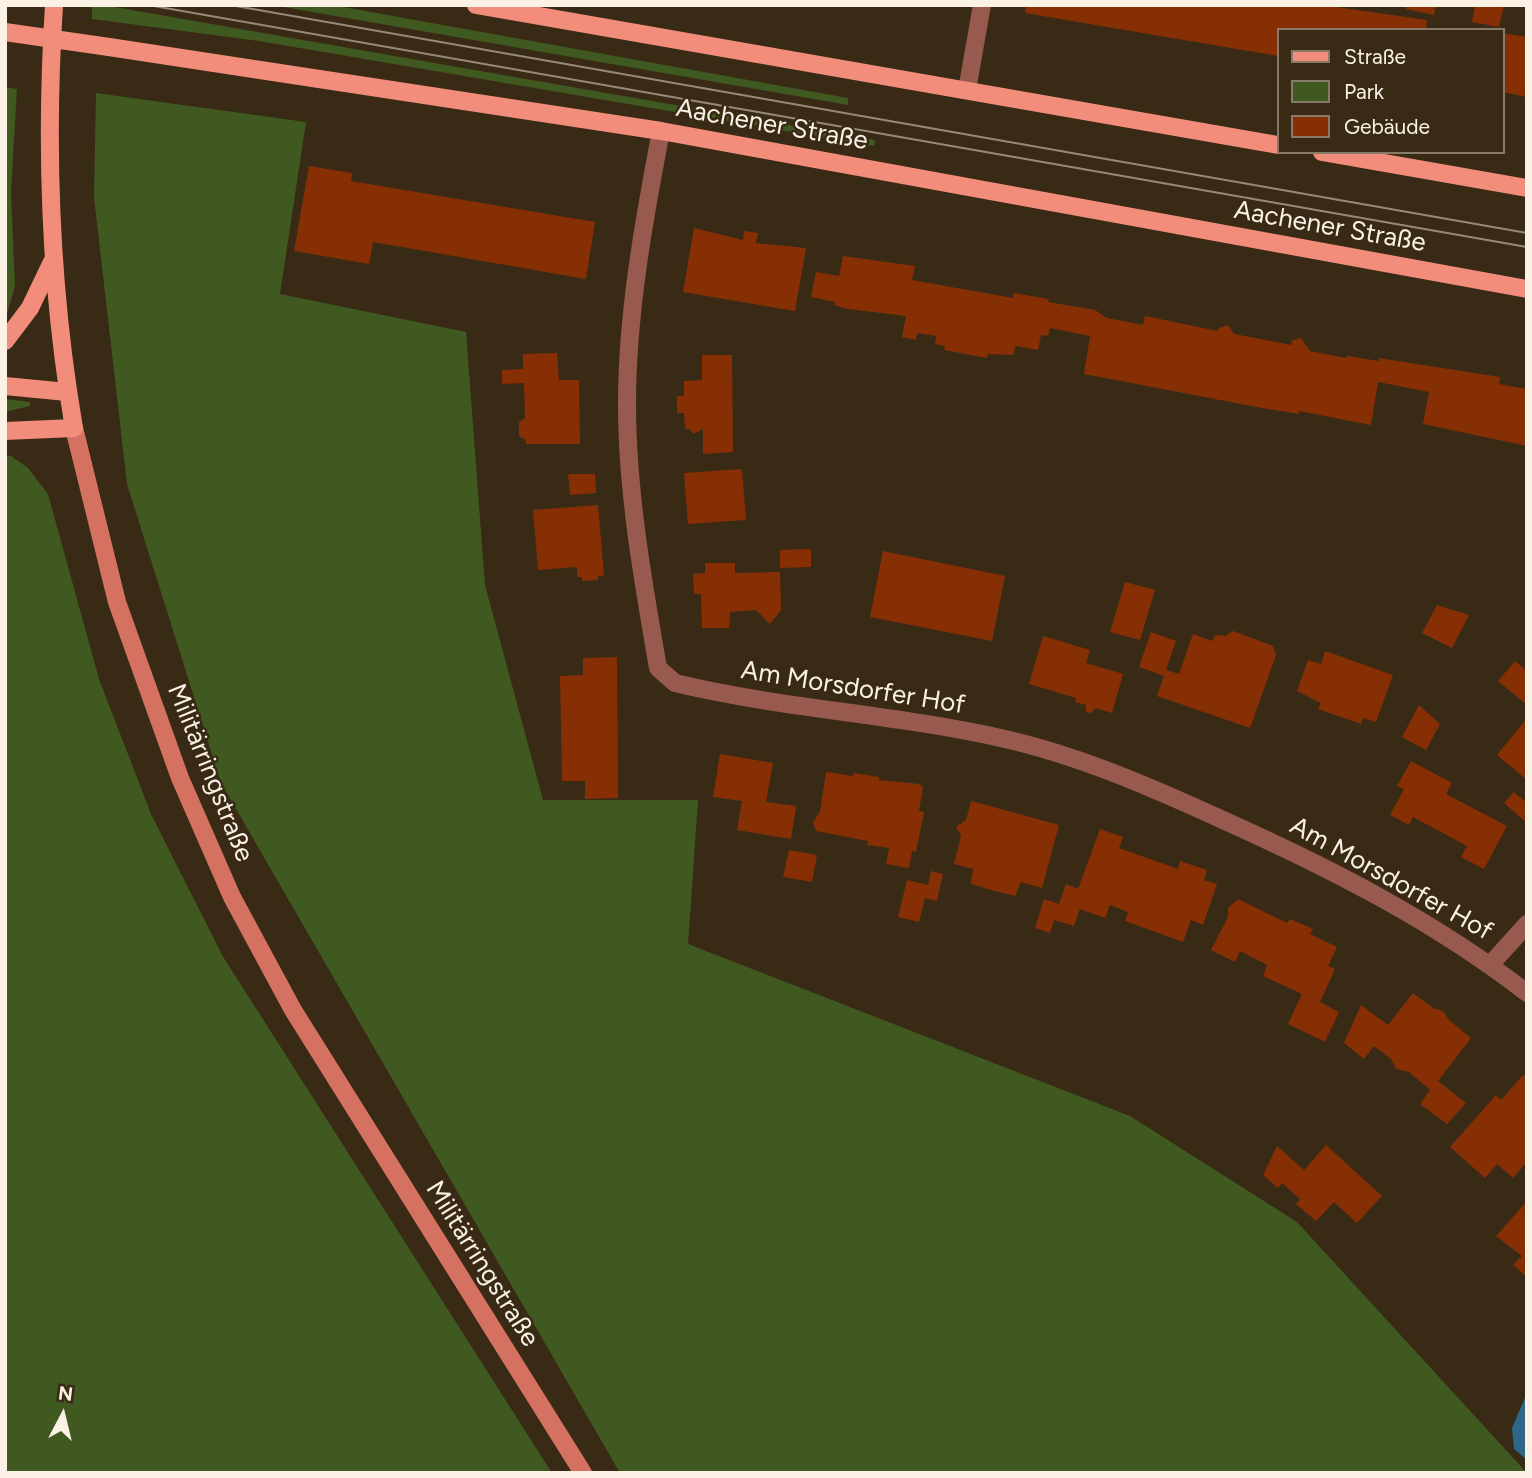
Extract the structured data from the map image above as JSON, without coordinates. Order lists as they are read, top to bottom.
{
  "streets": {
    "main road": ["Aachener Straße", "Militärringstraße"],
    "street": ["Am Morsdorfer Hof"]
  },
  "crossings": [
    ["Aachener Straße", "Am Morsdorfer Hof"]
  ],
  "legend": ["Straße", "Park", "Gebäude"],
  "north": "top"
}
